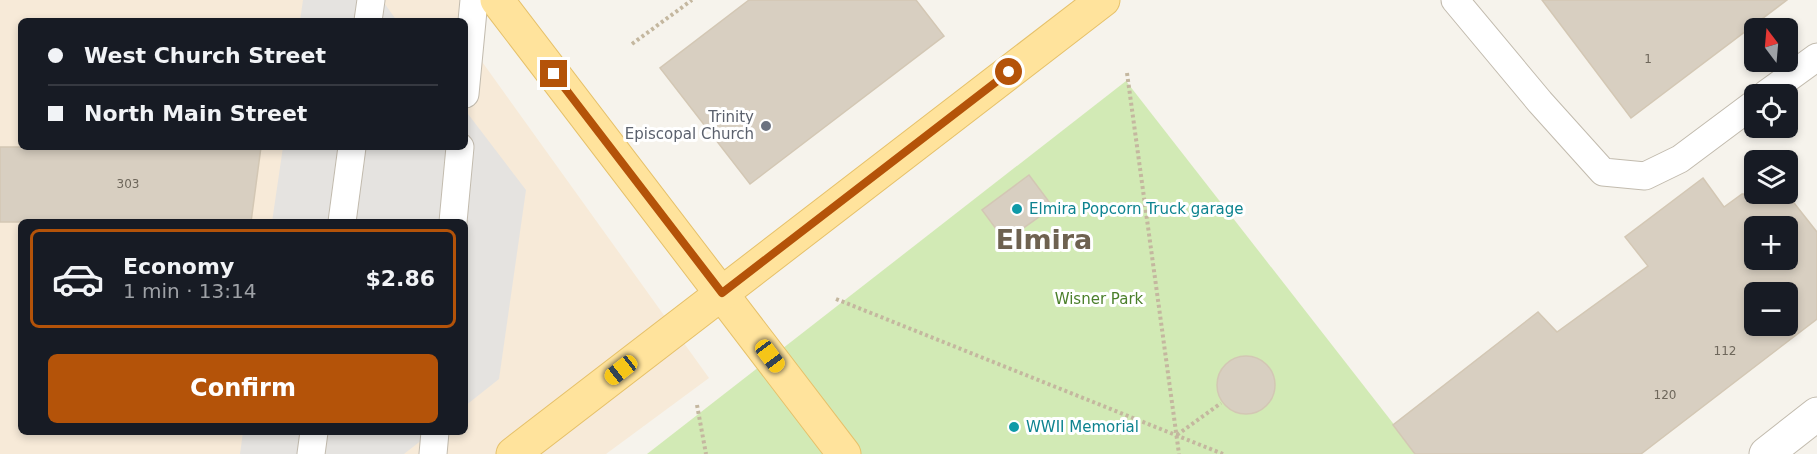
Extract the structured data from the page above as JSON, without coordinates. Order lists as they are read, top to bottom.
{
  "districts": ["Elmira"],
  "parks": ["Wisner Park"],
  "places": ["Trinity Episcopal Church", "Elmira Popcorn Truck garage", "WWII Memorial"],
  "house_numbers": [
    "1",
    "303",
    "112",
    "120"
  ],
  "north": "top",
  "page": {
    "map_buttons": ["+", "−"],
    "banner": ["West Church Street", "North Main Street"],
    "list": [
      {
        "name": "Economy",
        "note": "1 min · 13:14",
        "value": "$2.86"
      }
    ],
    "buttons": "Confirm"
  }
}
